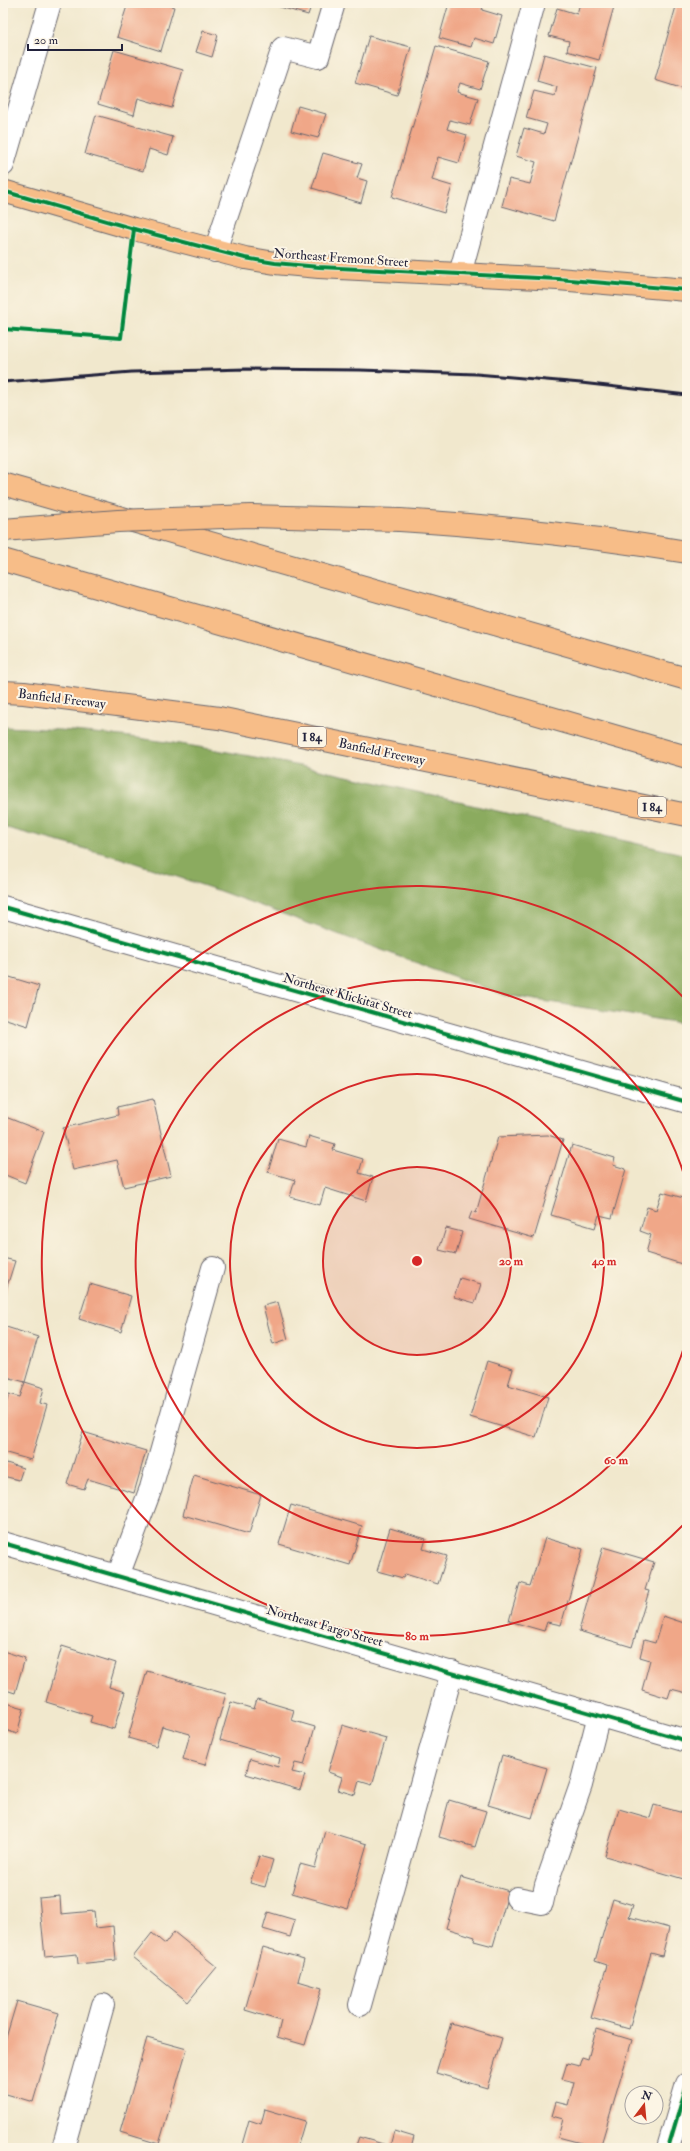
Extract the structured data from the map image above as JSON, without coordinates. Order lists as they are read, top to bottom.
{
  "streets": {
    "main road": ["Northeast Fremont Street", "Banfield Freeway", "I 84"],
    "street": ["Northeast Klickitat Street", "Northeast Fargo Street"]
  },
  "scale_bar": "20 m",
  "north": "top",
  "rings": [
    "20 m",
    "40 m",
    "60 m",
    "80 m"
  ]
}
